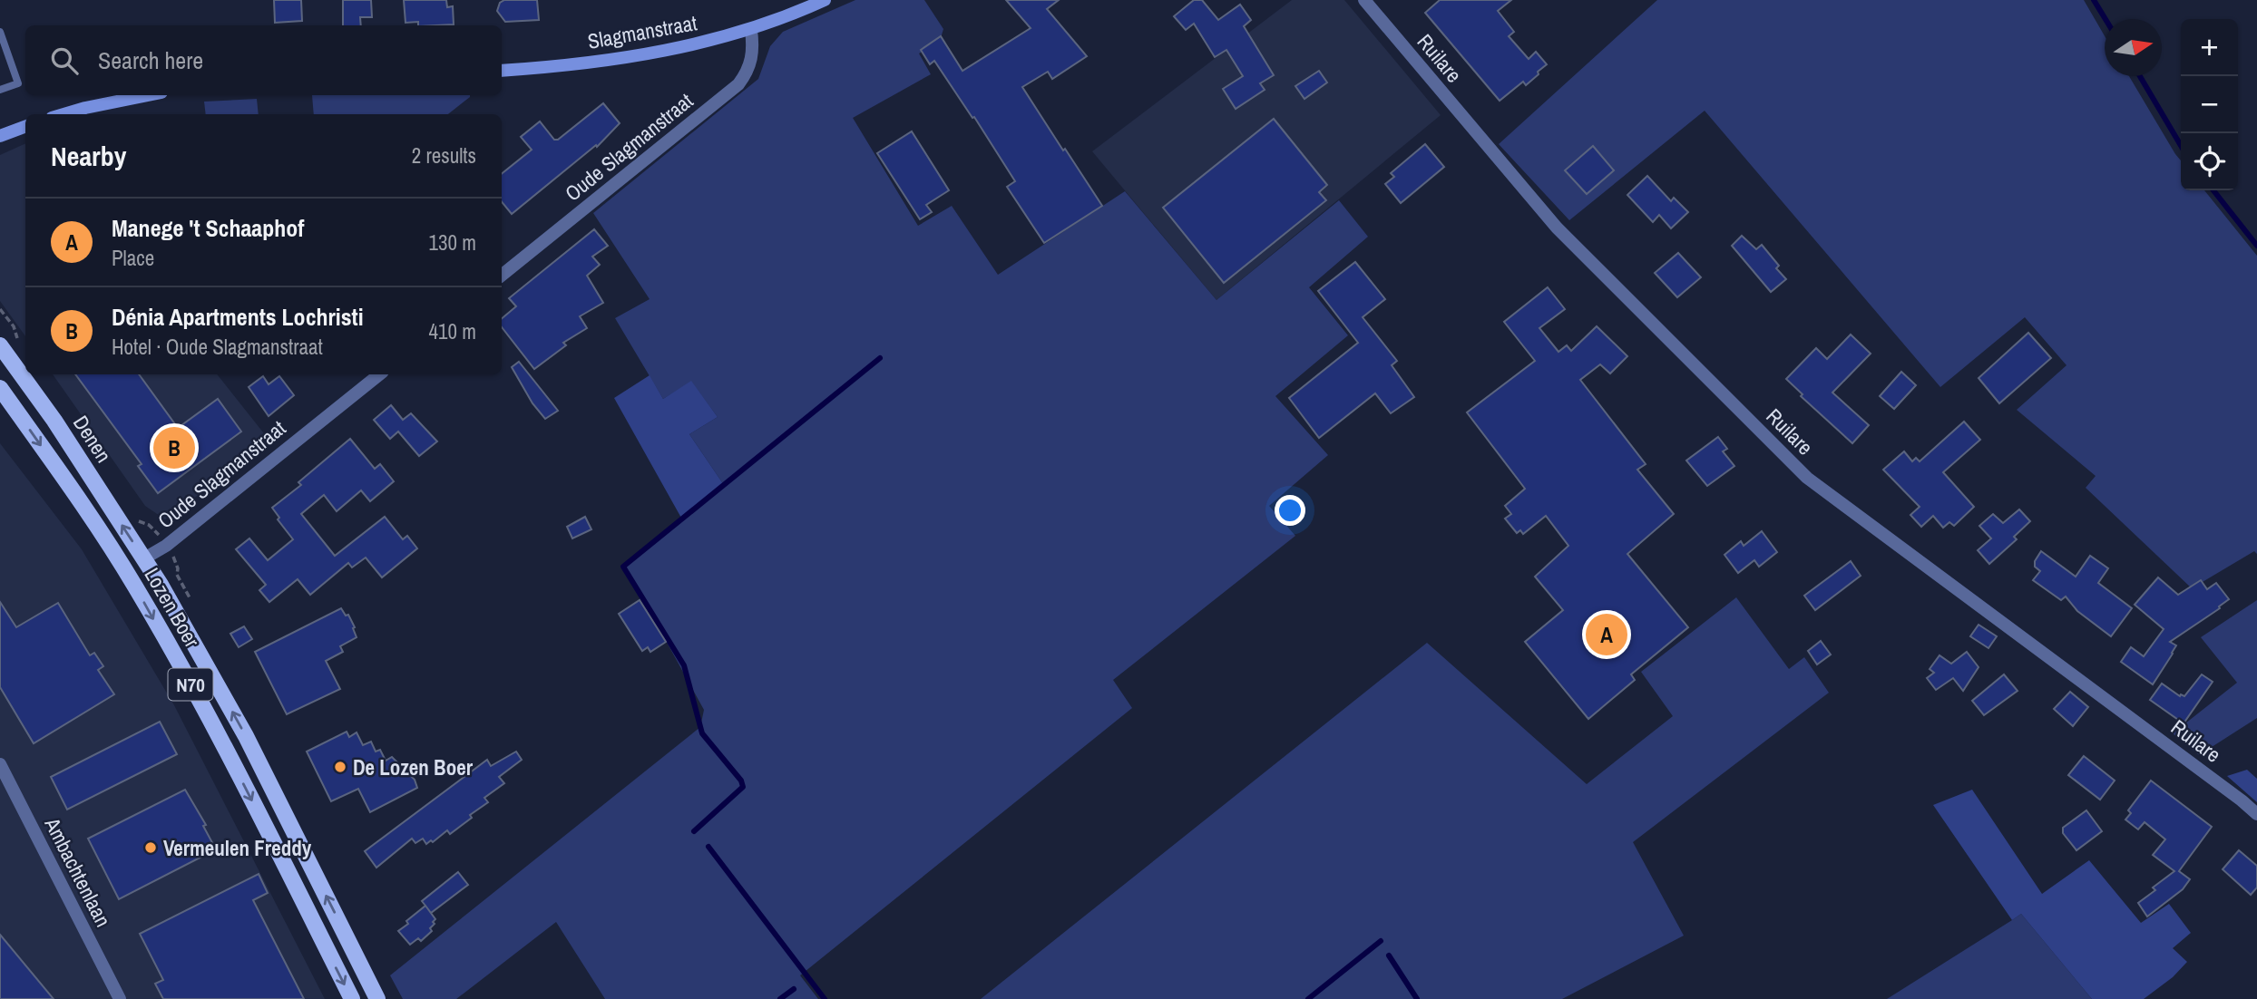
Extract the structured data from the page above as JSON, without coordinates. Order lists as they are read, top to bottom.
{
  "streets": {
    "main road": [
      "Slagmanstraat",
      "Denen",
      "Lozen Boer",
      "N70"
    ],
    "street": ["Ruilare", "Oude Slagmanstraat", "Ambachtenlaan"]
  },
  "crossings": [
    ["Slagmanstraat", "Oude Slagmanstraat"],
    ["Oude Slagmanstraat", "Denen"],
    ["Oude Slagmanstraat", "Lozen Boer"],
    ["Denen", "Lozen Boer"]
  ],
  "one_way": ["Denen"],
  "places": ["De Lozen Boer", "Vermeulen Freddy"],
  "north": "right",
  "page": {
    "map_buttons": ["+", "−"],
    "search": "Search here",
    "heading": ["Nearby", "2 results"],
    "list": [
      {
        "mark": "A",
        "name": "Manege 't Schaaphof",
        "note": "Place",
        "value": "130 m"
      },
      {
        "mark": "B",
        "name": "Dénia Apartments Lochristi",
        "note": "Hotel · Oude Slagmanstraat",
        "value": "410 m"
      }
    ],
    "pins": ["B", "A"]
  }
}
